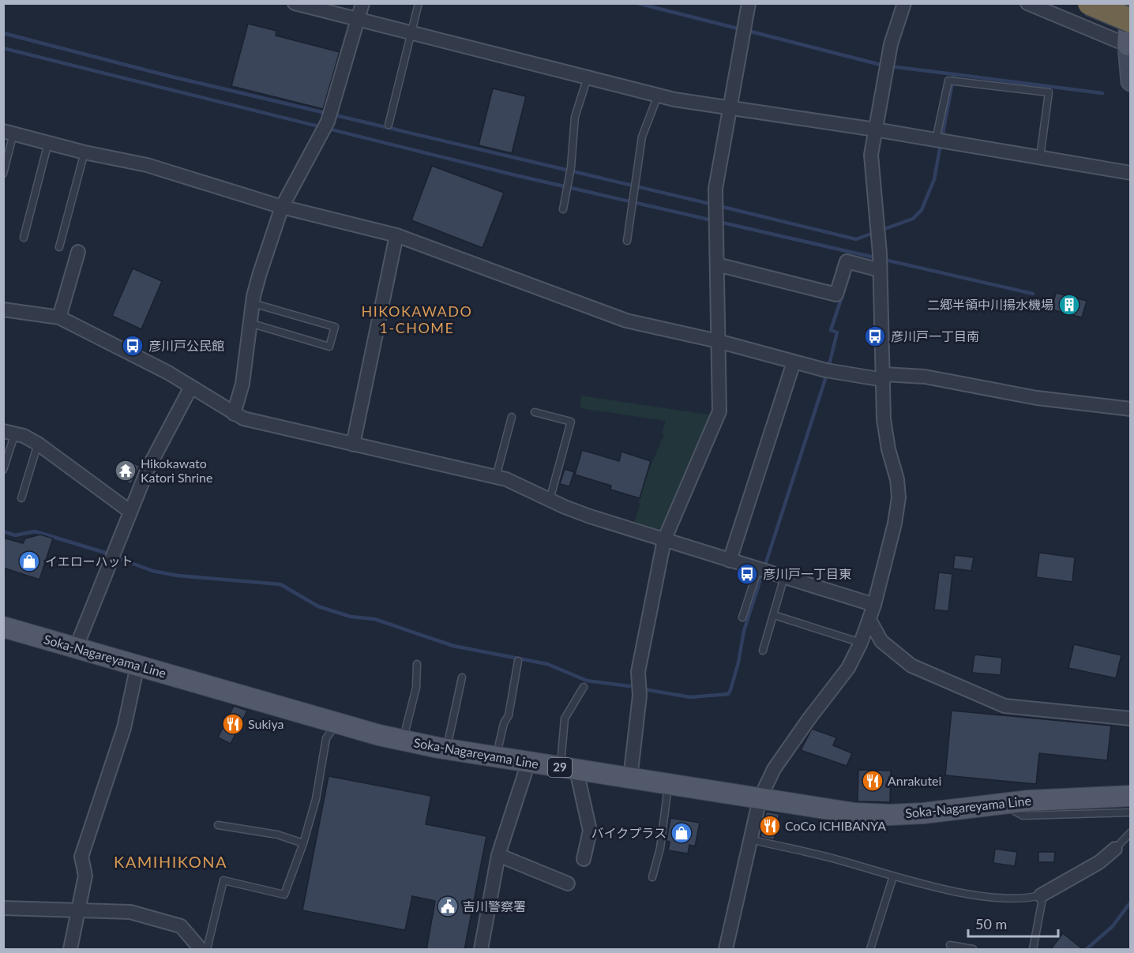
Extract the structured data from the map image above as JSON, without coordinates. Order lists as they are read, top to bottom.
{
  "streets": {
    "main road": ["Soka-Nagareyama Line", "29"]
  },
  "districts": ["HIKOKAWADO 1-CHOME", "KAMIHIKONA"],
  "places": {
    "building": ["二郷半領中川揚水機場"],
    "bus stop": ["彦川戸一丁目南", "彦川戸公民館", "彦川戸一丁目東"],
    "temple": ["Hikokawato Katori Shrine"],
    "shop": ["イエローハット", "バイクプラス"],
    "restaurant": ["Sukiya", "Anrakutei", "CoCo ICHIBANYA"],
    "public building": ["吉川警察署"]
  },
  "scale_bar": "50 m"
}
